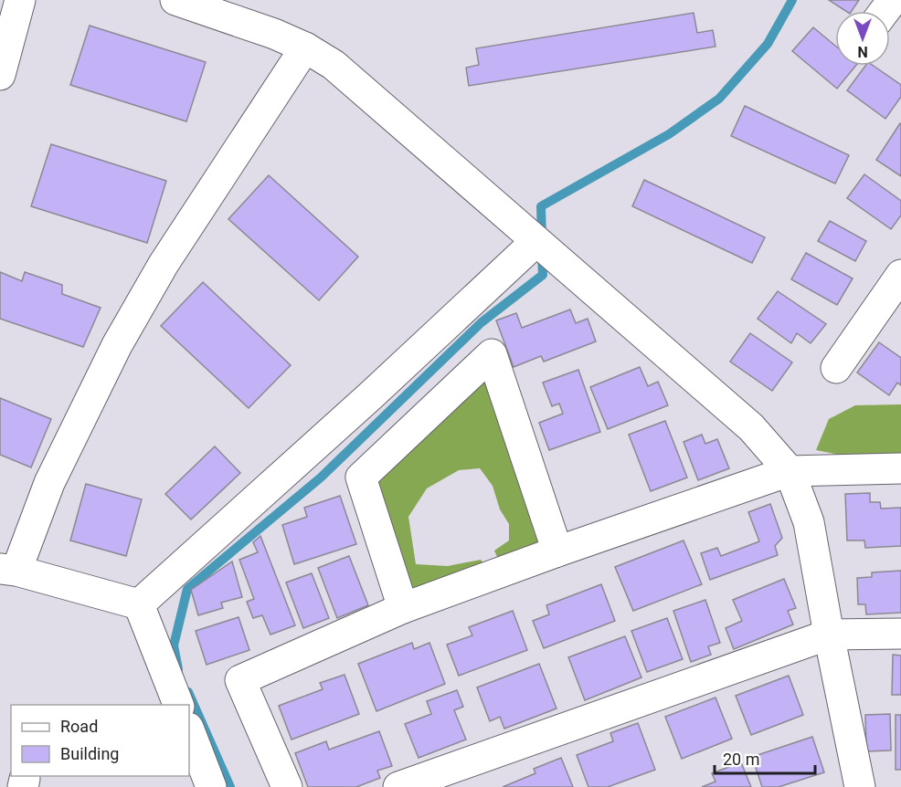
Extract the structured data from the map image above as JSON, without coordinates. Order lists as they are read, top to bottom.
{
  "legend": ["Road", "Building"],
  "scale_bar": "20 m",
  "north": "bottom"
}
